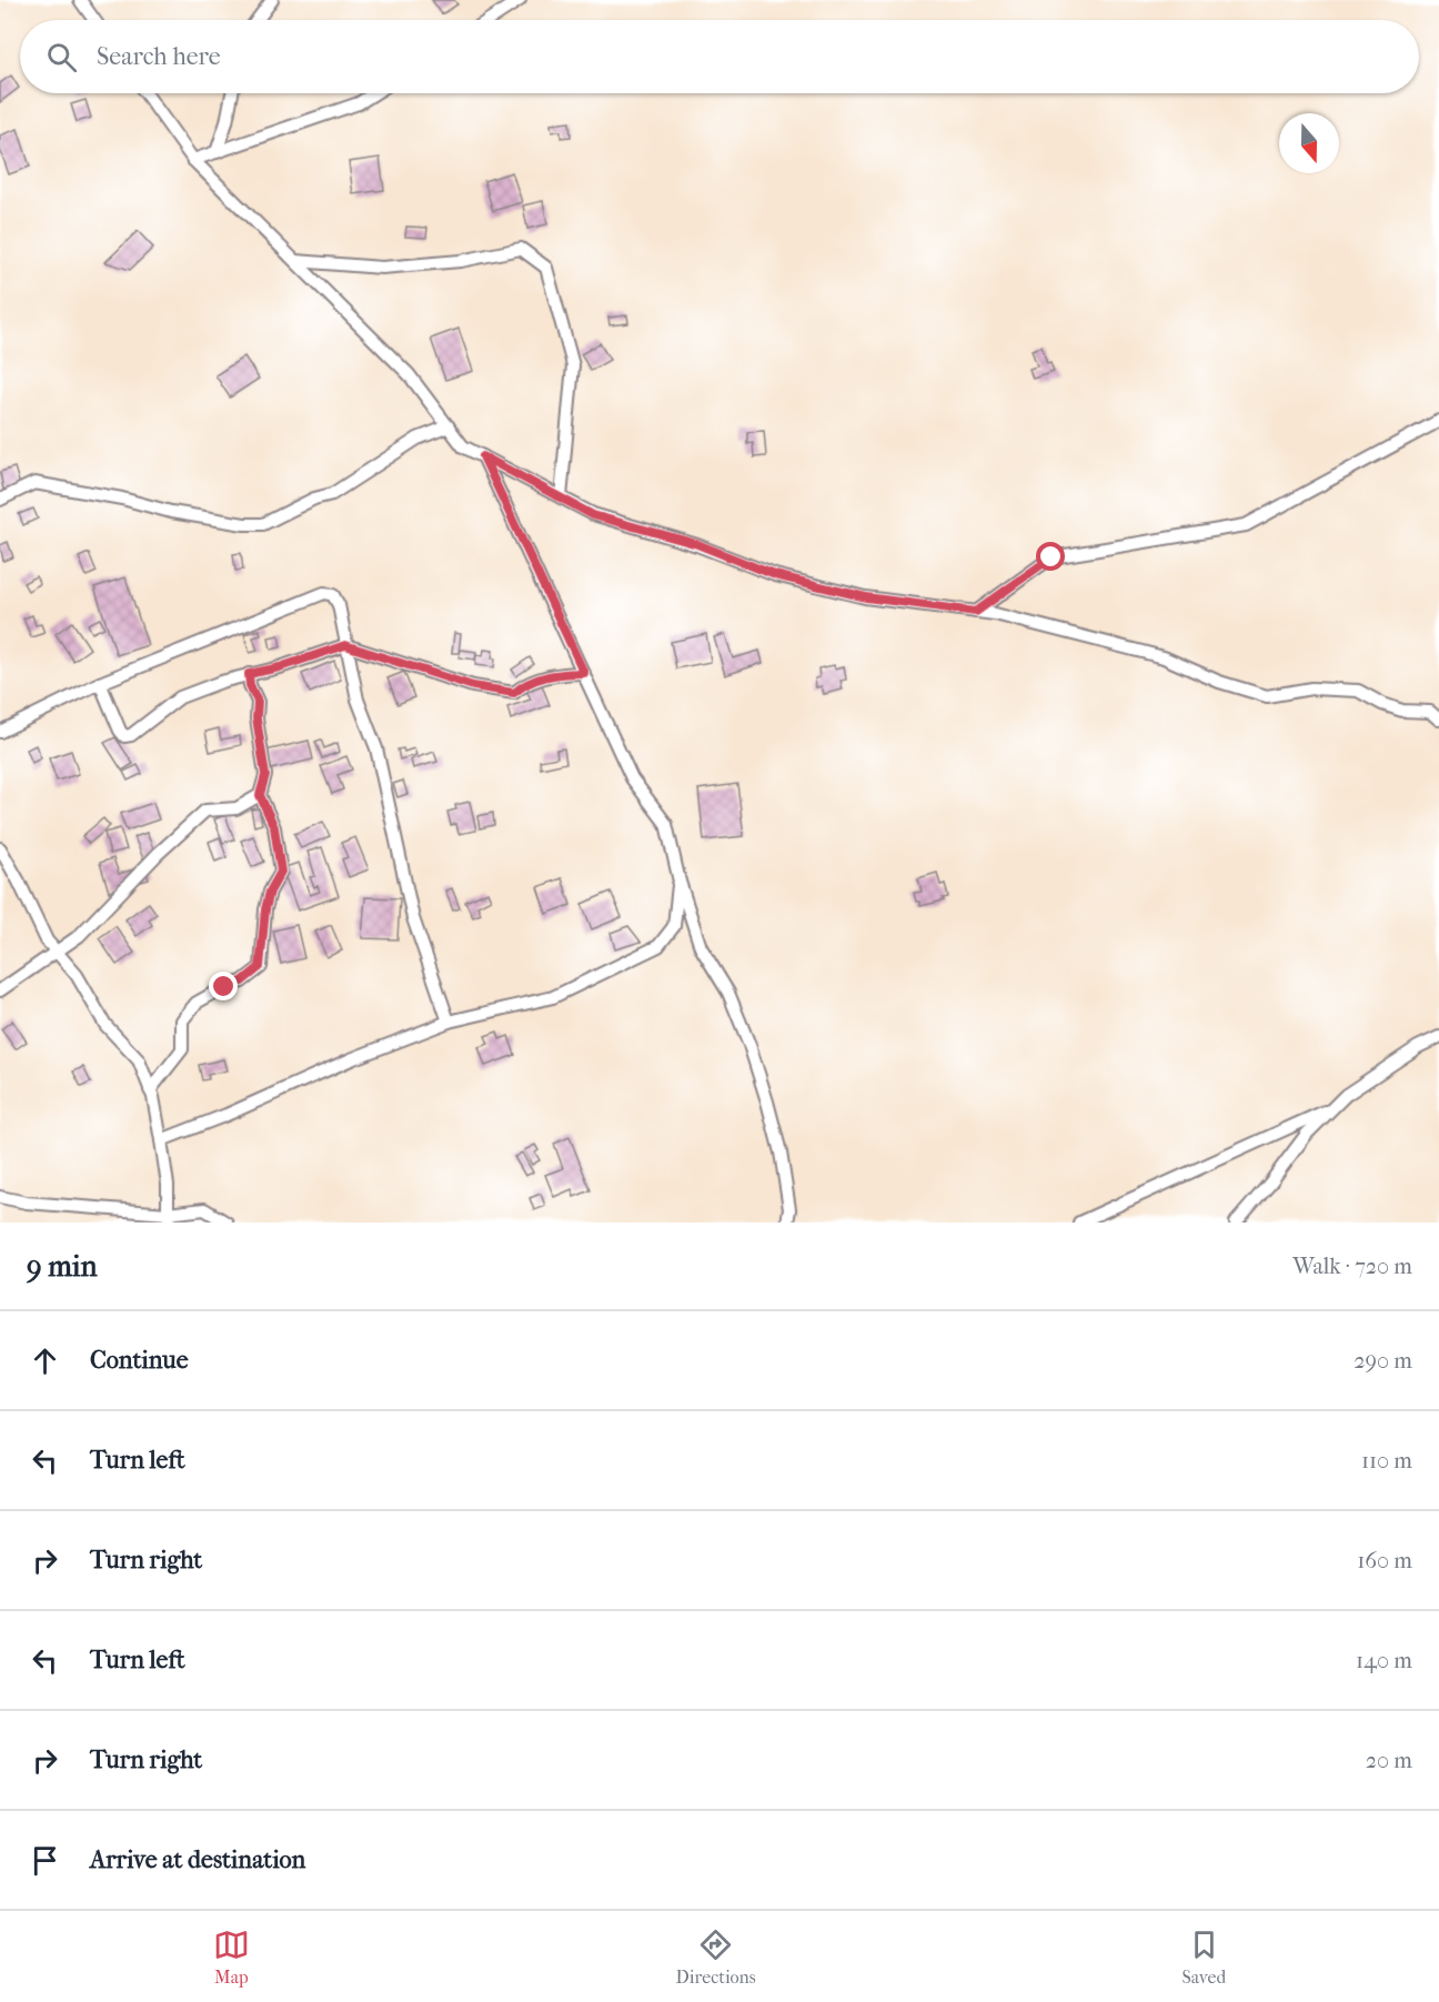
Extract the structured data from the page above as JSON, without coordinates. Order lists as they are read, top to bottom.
{
  "north": "bottom",
  "page": {
    "search": "Search here",
    "heading": ["9 min", "Walk · 720 m"],
    "list": [
      ["Continue", "290 m"],
      ["Turn left", "110 m"],
      ["Turn right", "160 m"],
      ["Turn left", "140 m"],
      ["Turn right", "20 m"],
      "Arrive at destination"
    ],
    "nav": ["Map", "Directions", "Saved"]
  }
}
